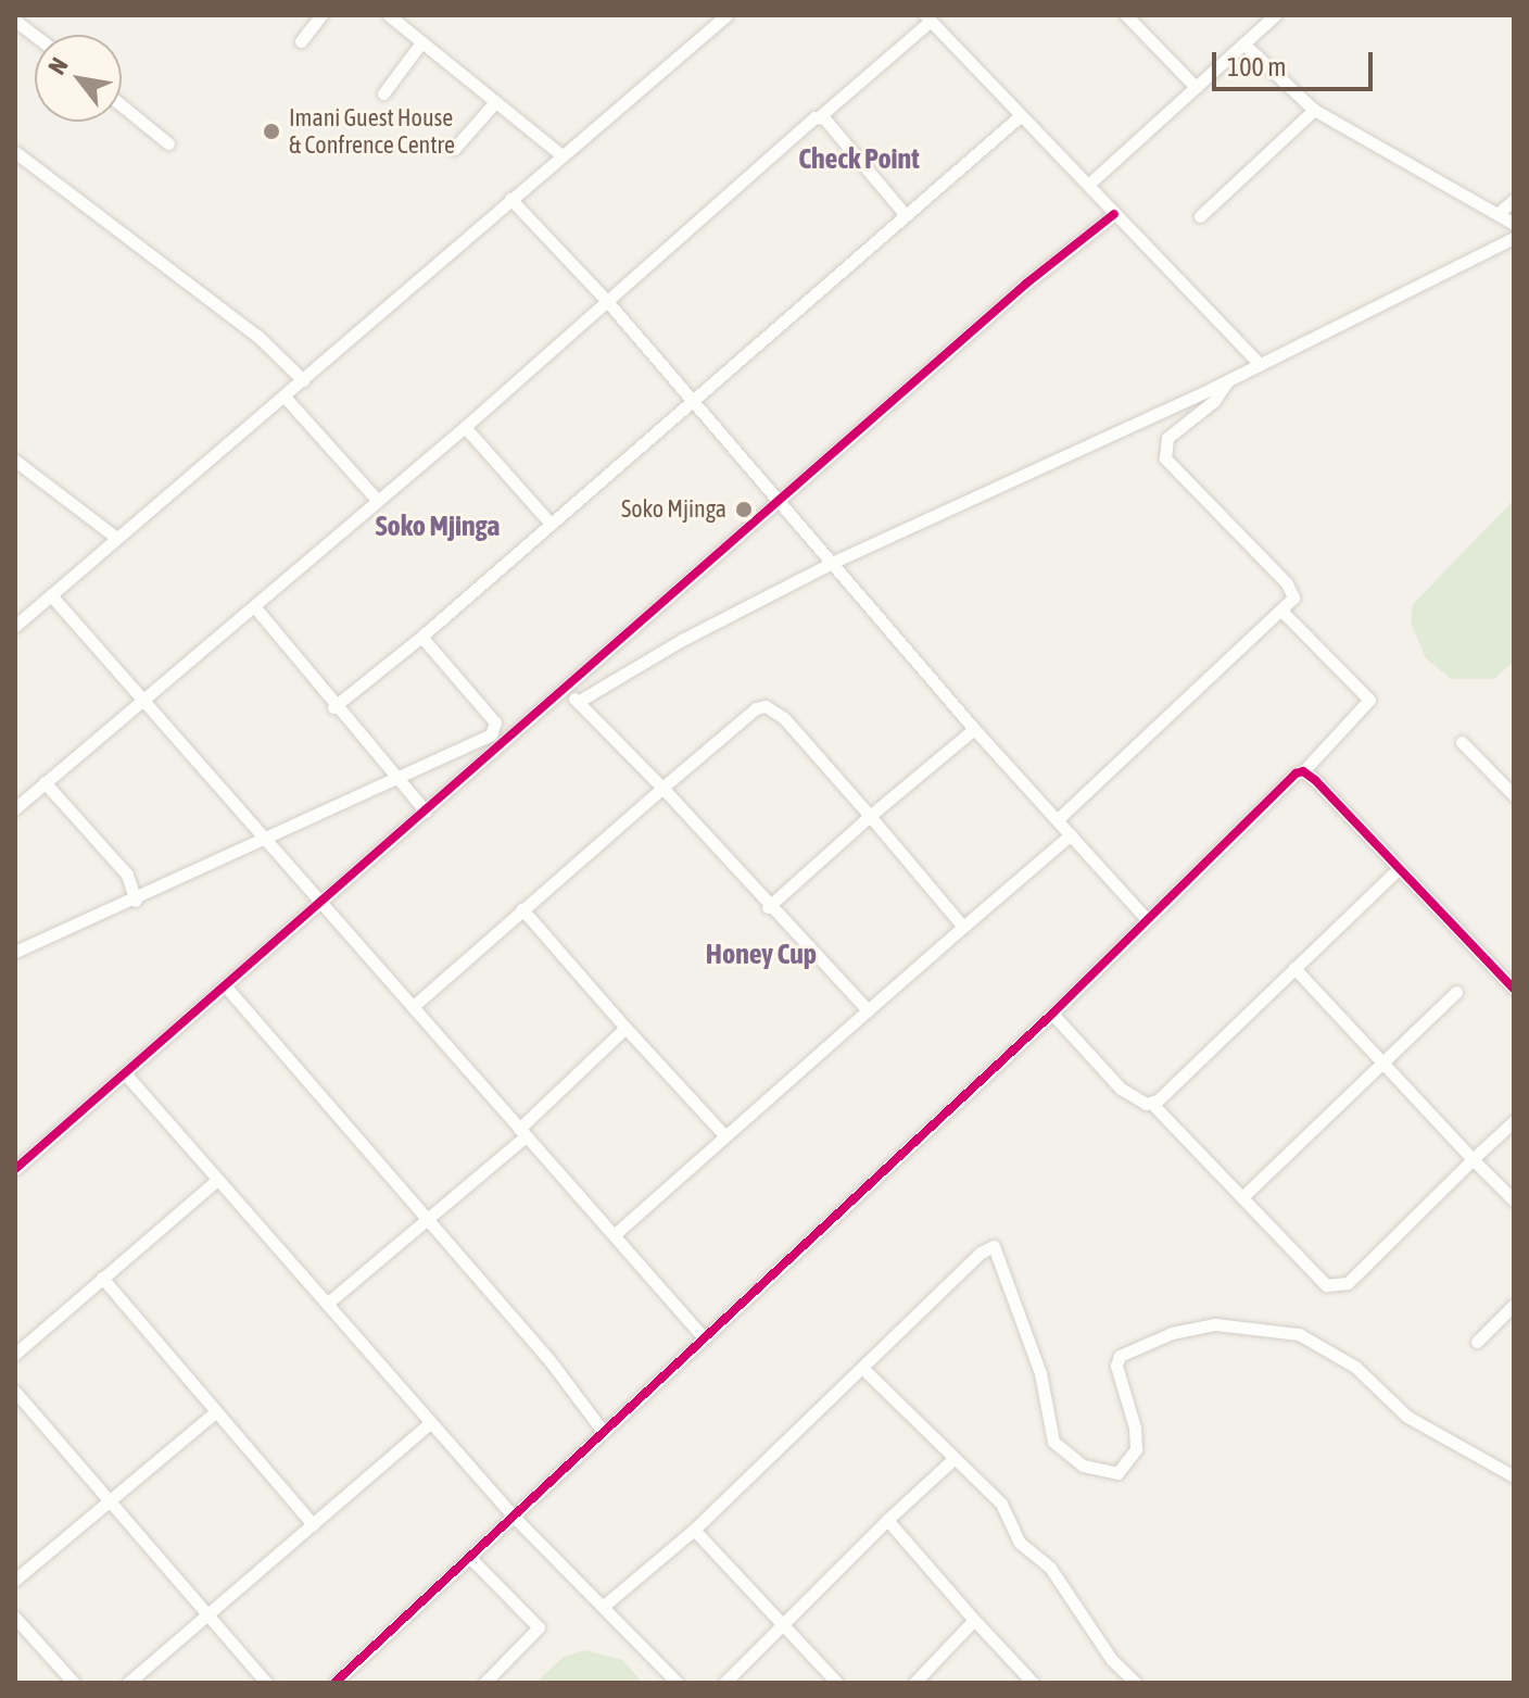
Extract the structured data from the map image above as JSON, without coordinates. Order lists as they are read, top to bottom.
{
  "districts": ["Check Point", "Soko Mjinga", "Honey Cup"],
  "places": ["Imani Guest House & Confrence Centre", "Soko Mjinga"],
  "scale_bar": "100 m",
  "north": "top left"
}
